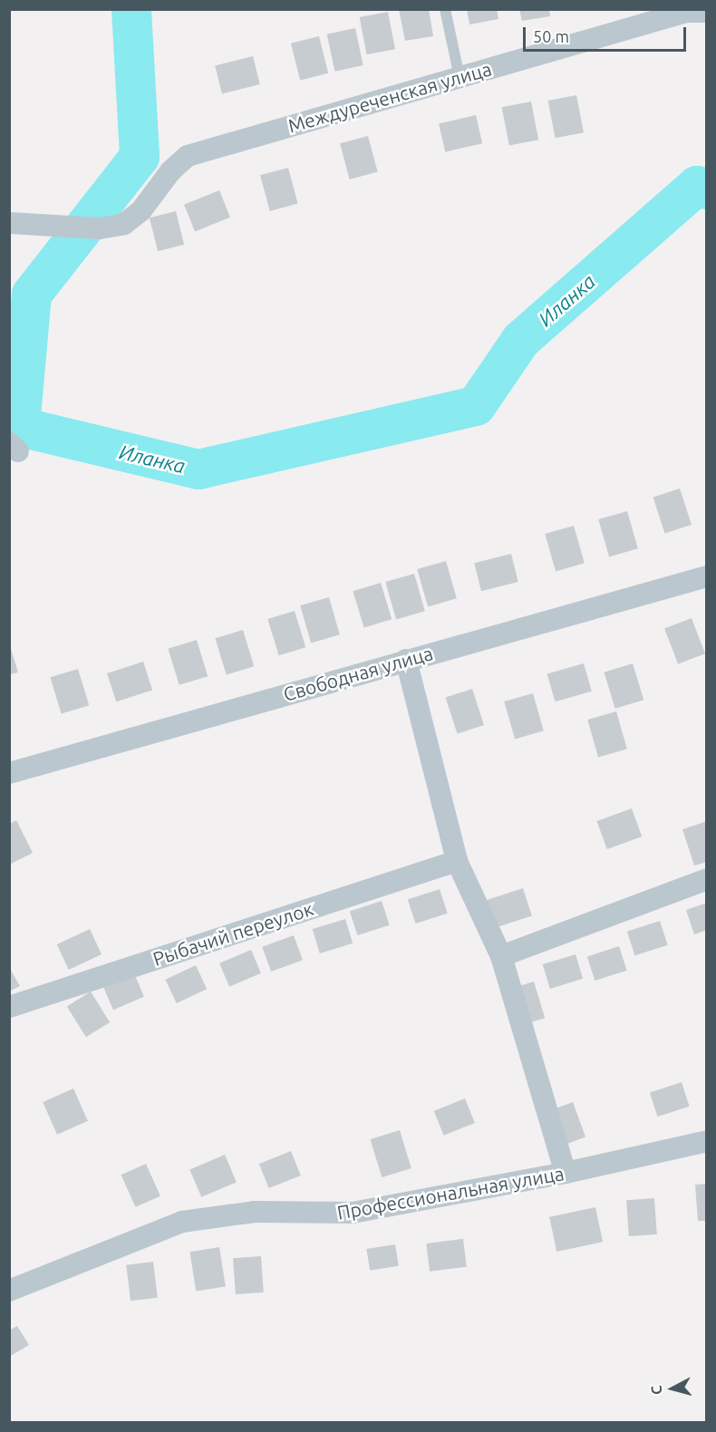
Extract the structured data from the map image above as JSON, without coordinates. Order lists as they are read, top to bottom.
{
  "streets": {
    "street": [
      "Междуреченская улица",
      "Свободная улица",
      "Рыбачий переулок",
      "Профессиональная улица"
    ]
  },
  "water": ["Иланка"],
  "scale_bar": "50 m",
  "north": "left"
}
